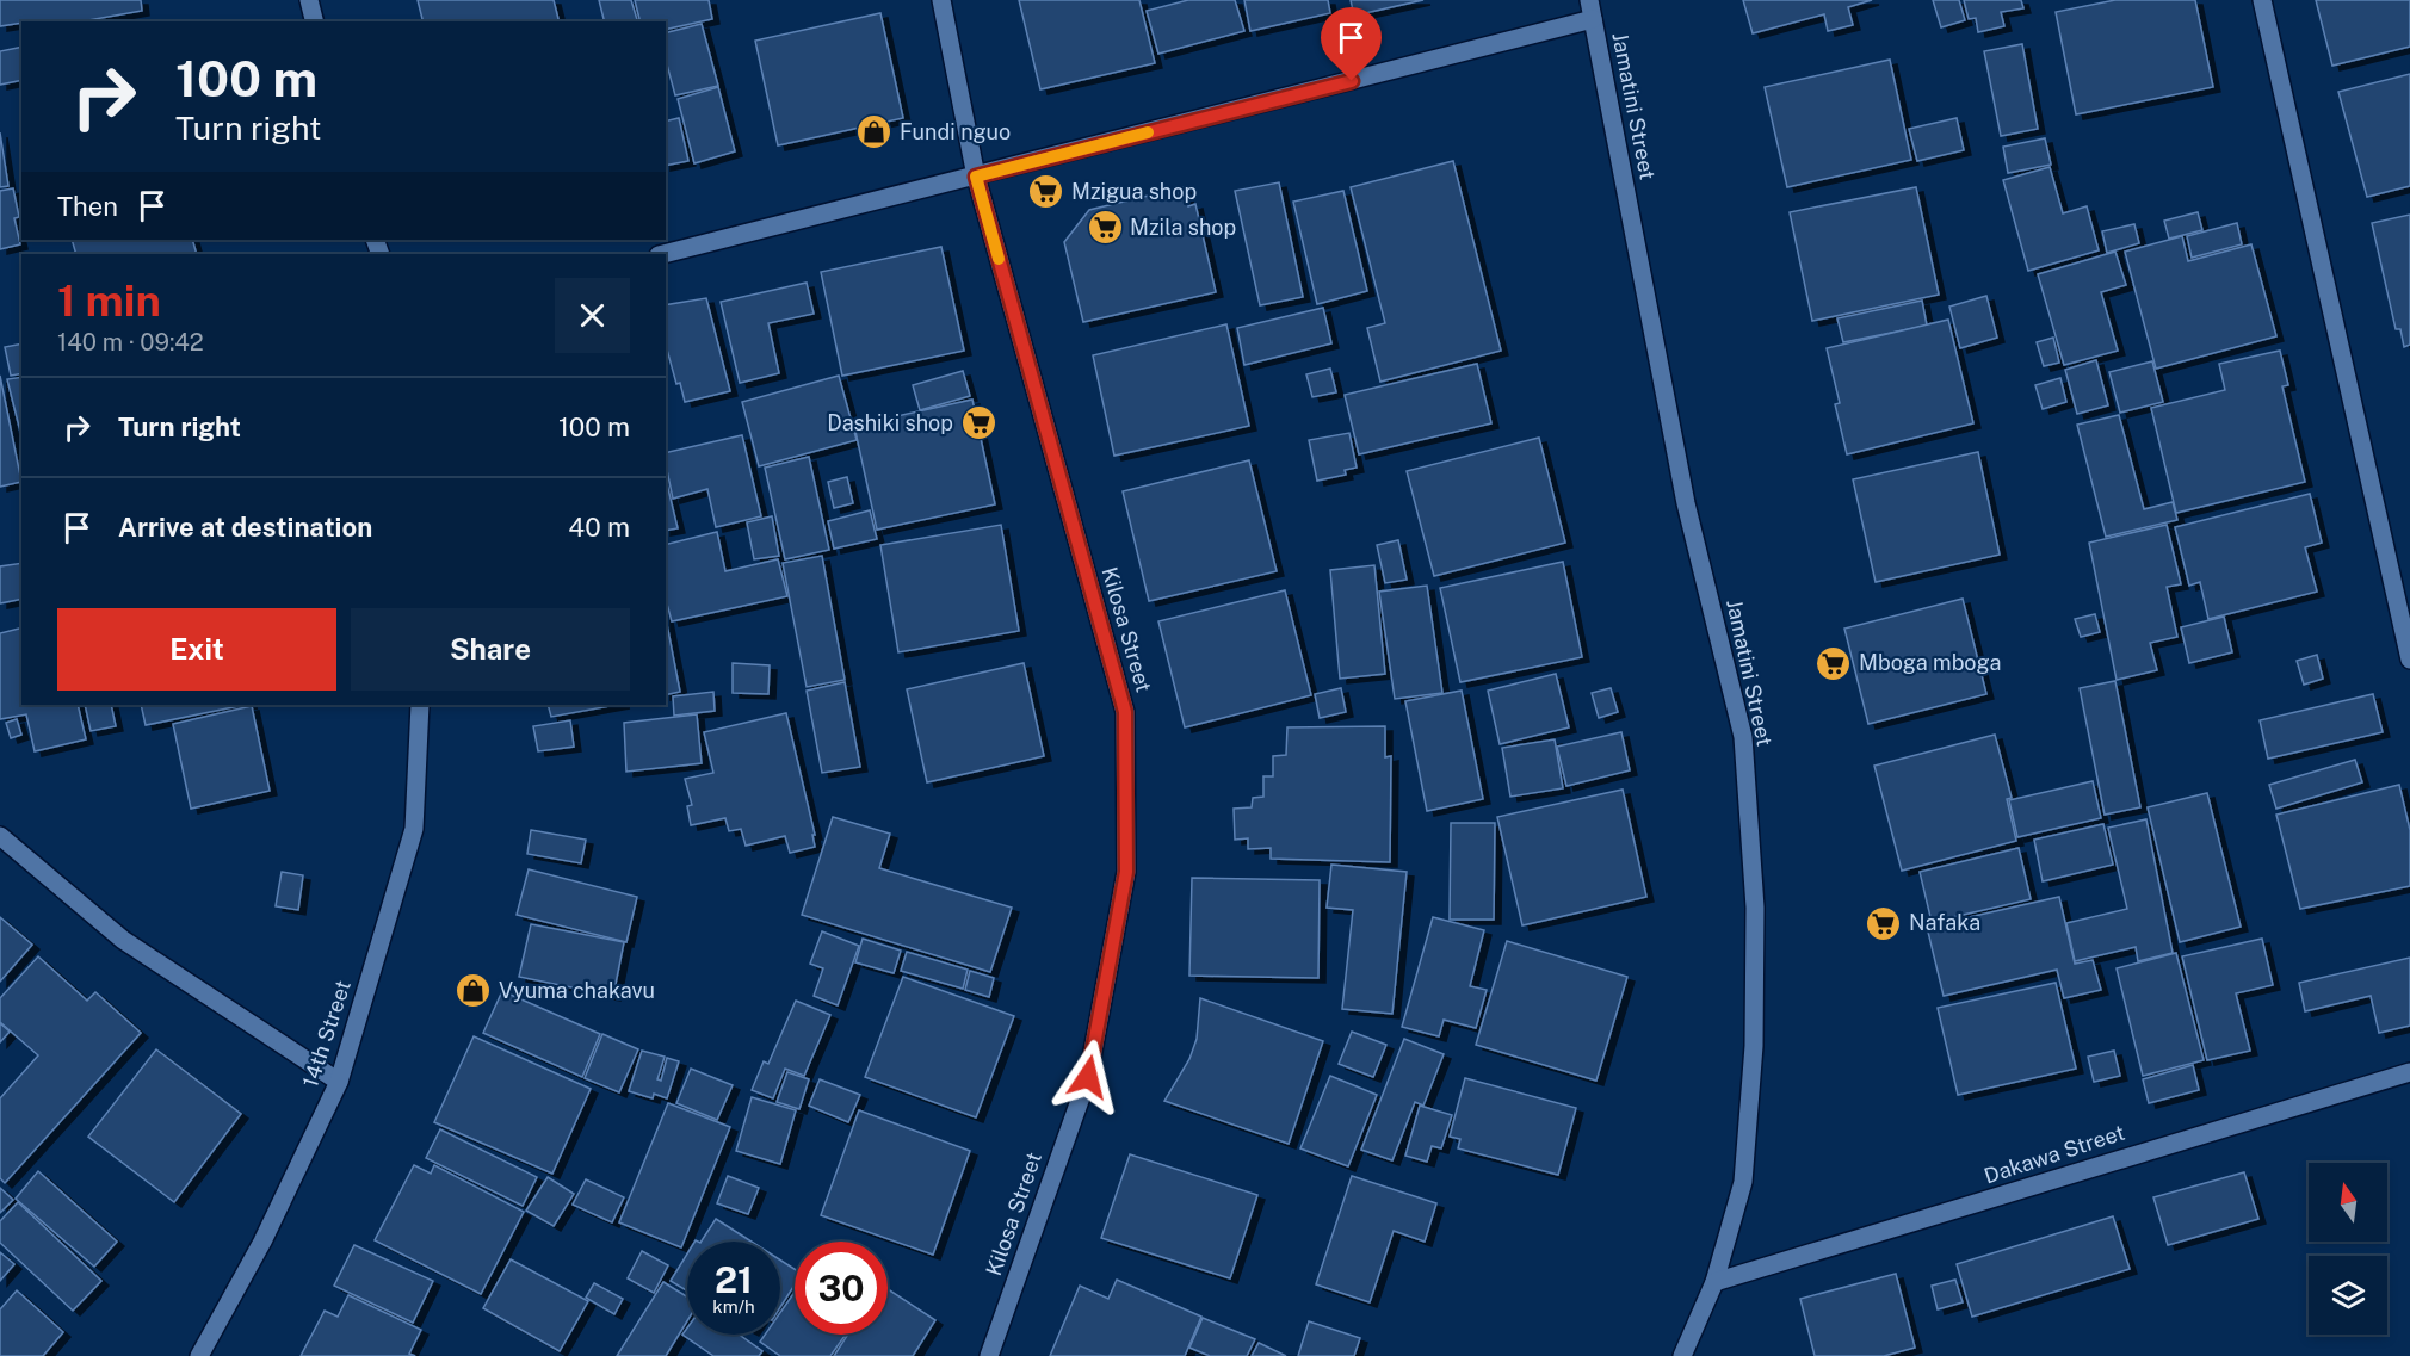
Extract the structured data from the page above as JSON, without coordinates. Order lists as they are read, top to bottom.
{
  "streets": {
    "street": [
      "Jamatini Street",
      "Kilosa Street",
      "14th Street",
      "Dakawa Street"
    ]
  },
  "crossings": [
    ["Jamatini Street", "Dakawa Street"]
  ],
  "places": {
    "shop": ["Fundi nguo", "Vyuma chakavu"],
    "supermarket": [
      "Mzigua shop",
      "Mzila shop",
      "Dashiki shop",
      "Mboga mboga",
      "Nafaka"
    ]
  },
  "north": "top",
  "page": {
    "turn": ["100 m", "Turn right"],
    "then": "Then",
    "heading": ["1 min", "140 m · 09:42"],
    "list": [
      {
        "name": "Turn right",
        "value": "100 m"
      },
      {
        "name": "Arrive at destination",
        "value": "40 m"
      }
    ],
    "buttons": ["Exit", "Share"],
    "speed": "21 km/h",
    "limit": "30"
  }
}
